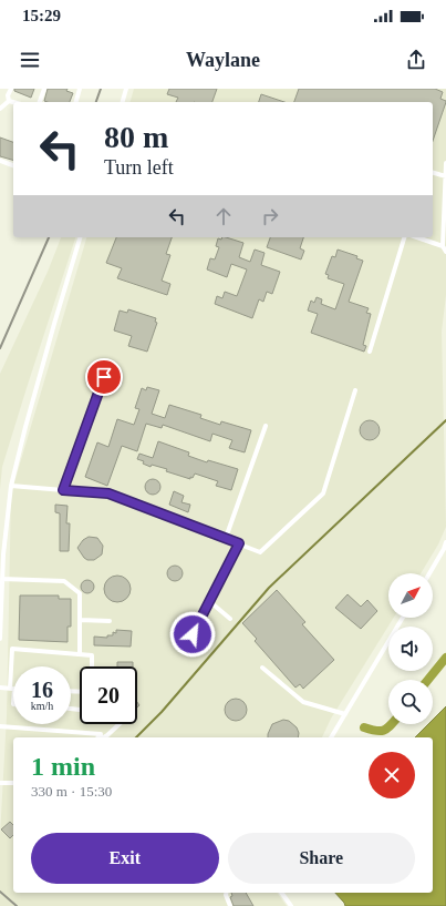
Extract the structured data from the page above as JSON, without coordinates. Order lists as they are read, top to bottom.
{
  "north": "top right",
  "page": {
    "status": "15:29",
    "header": "Waylane",
    "turn": ["80 m", "Turn left"],
    "speed": "16 km/h",
    "limit": "20",
    "heading": ["1 min", "330 m · 15:30"],
    "buttons": ["Exit", "Share"]
  }
}
